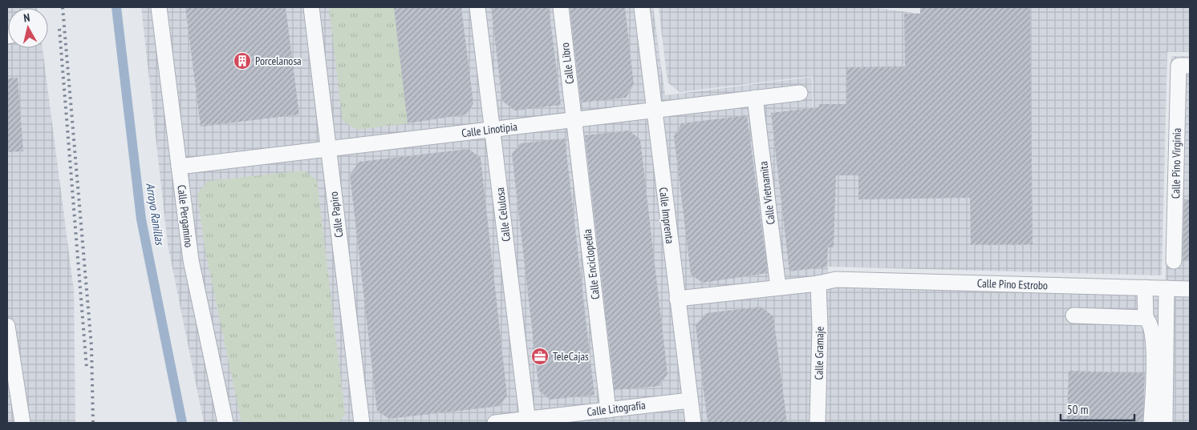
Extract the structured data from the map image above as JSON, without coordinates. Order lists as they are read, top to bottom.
{
  "streets": {
    "street": [
      "Calle Libro",
      "Calle Linotipia",
      "Calle Pino Virginia",
      "Calle Vietnamita",
      "Calle Papiro",
      "Calle Celulosa",
      "Calle Imprenta",
      "Calle Pergamino",
      "Calle Enciclopedia",
      "Calle Pino Estrobo",
      "Calle Gramaje",
      "Calle Litografía"
    ]
  },
  "crossings": [
    ["Calle Libro", "Calle Linotipia"],
    ["Calle Libro", "Calle Enciclopedia"],
    ["Calle Linotipia", "Calle Vietnamita"],
    ["Calle Linotipia", "Calle Papiro"],
    ["Calle Linotipia", "Calle Celulosa"],
    ["Calle Linotipia", "Calle Imprenta"],
    ["Calle Linotipia", "Calle Pergamino"],
    ["Calle Linotipia", "Calle Enciclopedia"],
    ["Calle Vietnamita", "Calle Pino Estrobo"],
    ["Calle Celulosa", "Calle Litografía"],
    ["Calle Imprenta", "Calle Pino Estrobo"],
    ["Calle Imprenta", "Calle Litografía"],
    ["Calle Enciclopedia", "Calle Litografía"],
    ["Calle Pino Estrobo", "Calle Gramaje"]
  ],
  "water": ["Arroyo Ranillas"],
  "places": {
    "building": ["Porcelanosa"],
    "office": ["TeleCajas"]
  },
  "scale_bar": "50 m",
  "north": "top"
}
